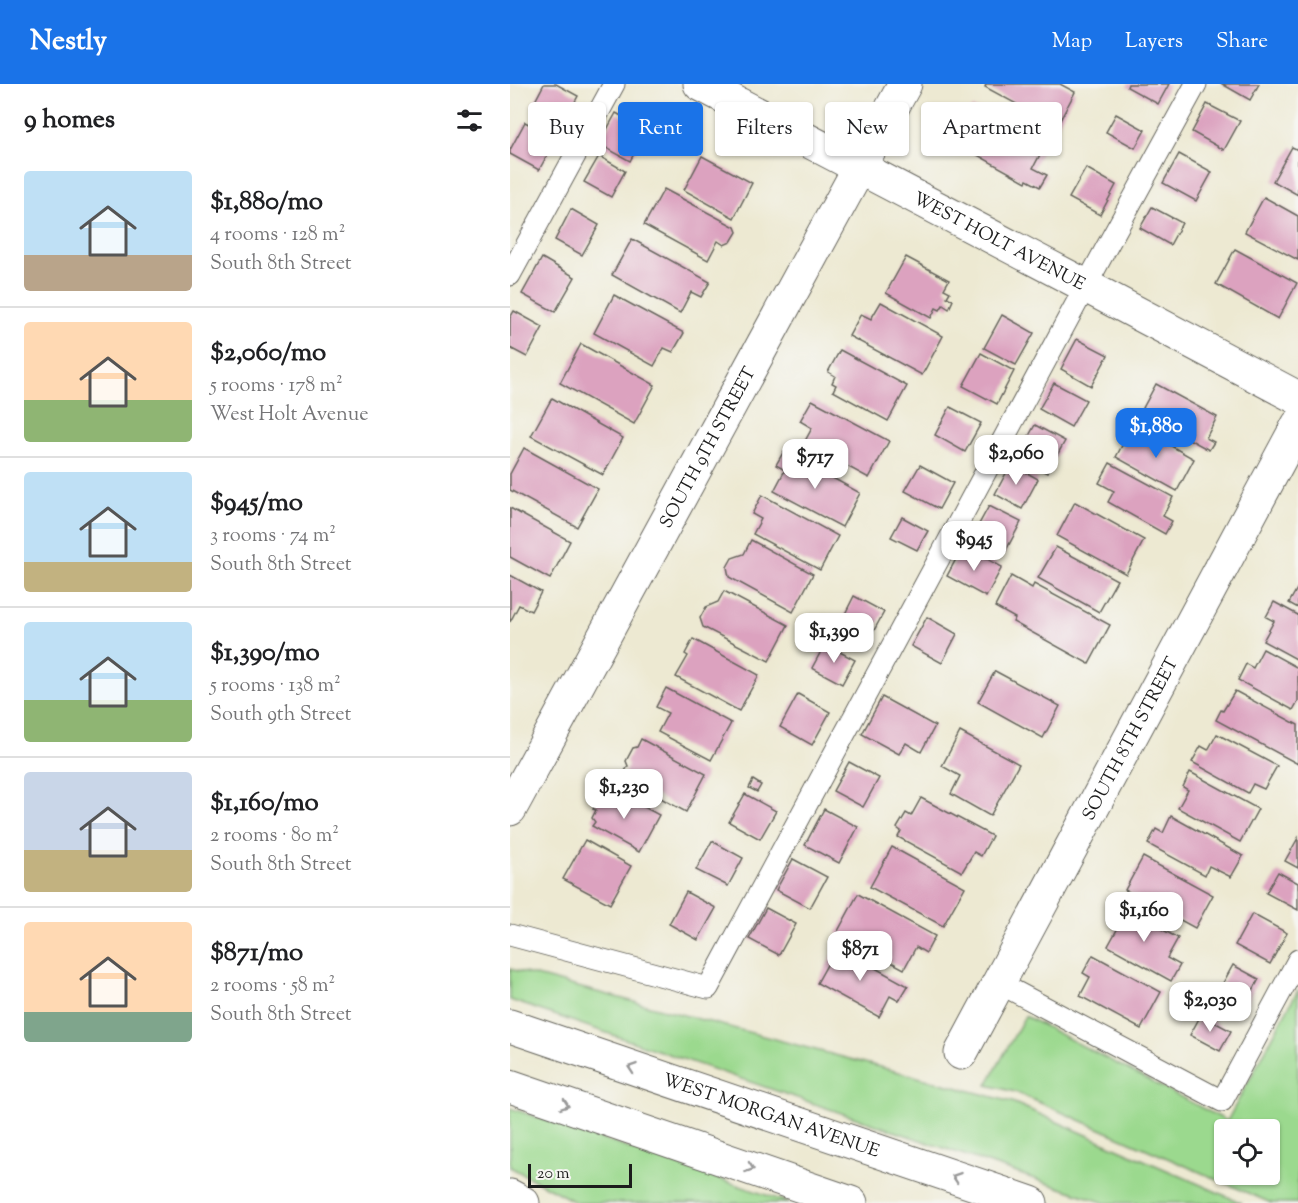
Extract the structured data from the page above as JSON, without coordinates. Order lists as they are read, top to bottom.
{
  "streets": {
    "street": [
      "WEST HOLT AVENUE",
      "SOUTH 9TH STREET",
      "SOUTH 8TH STREET",
      "WEST MORGAN AVENUE"
    ]
  },
  "crossings": [
    ["WEST HOLT AVENUE", "SOUTH 9TH STREET"]
  ],
  "scale_bar": "20 m",
  "page": {
    "header": "Nestly",
    "nav": ["Map", "Layers", "Share"],
    "heading": "9 homes",
    "chip": [
      "Buy",
      "Rent",
      "Filters",
      "New",
      "Apartment"
    ],
    "list": [
      {
        "name": "$1,880/mo",
        "note": "4 rooms · 128 m² · South 8th Street"
      },
      {
        "name": "$2,060/mo",
        "note": "5 rooms · 178 m² · West Holt Avenue"
      },
      {
        "name": "$945/mo",
        "note": "3 rooms · 74 m² · South 8th Street"
      },
      {
        "name": "$1,390/mo",
        "note": "5 rooms · 138 m² · South 9th Street"
      },
      {
        "name": "$1,160/mo",
        "note": "2 rooms · 80 m² · South 8th Street"
      },
      {
        "name": "$871/mo",
        "note": "2 rooms · 58 m² · South 8th Street"
      }
    ],
    "price": [
      "$1,880",
      "$2,060",
      "$717",
      "$945",
      "$1,390",
      "$1,230",
      "$1,160",
      "$871",
      "$2,030"
    ],
    "scale": "20 m"
  }
}
